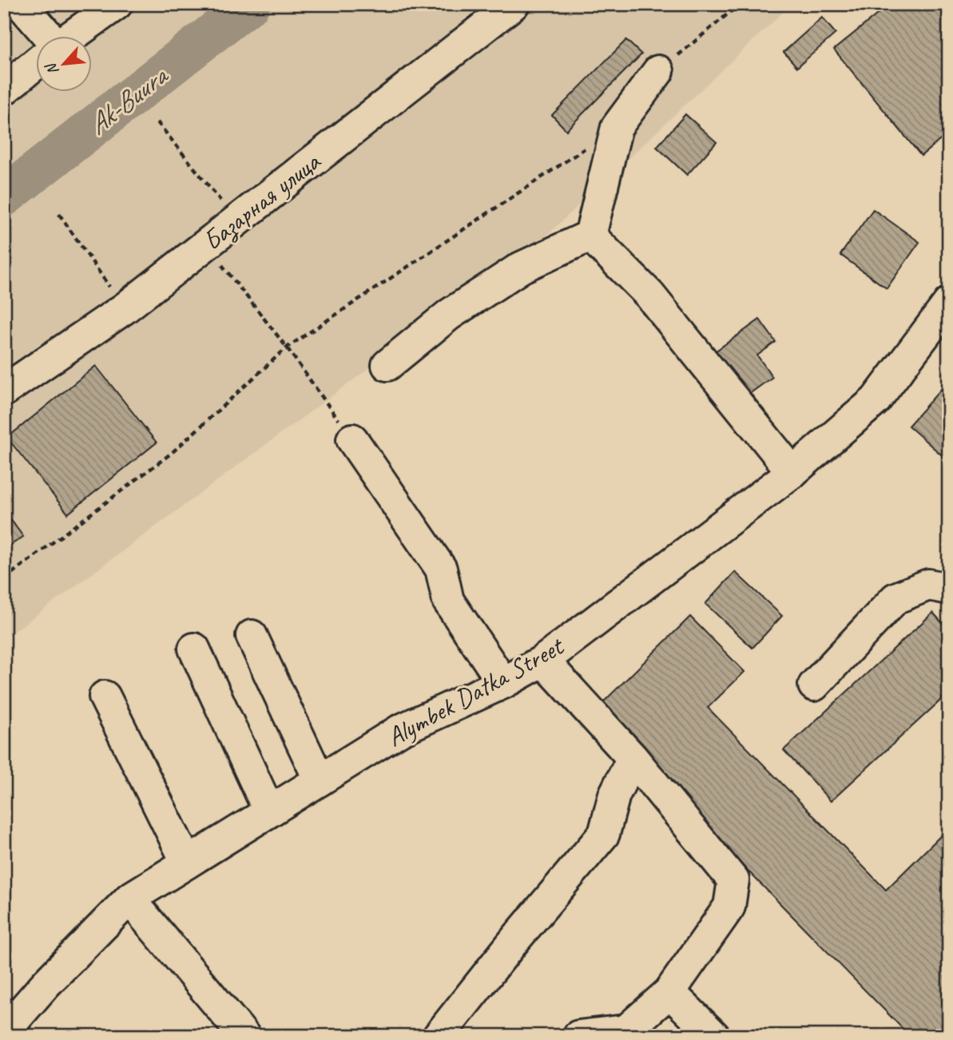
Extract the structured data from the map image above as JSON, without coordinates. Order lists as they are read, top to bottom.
{
  "streets": {
    "street": ["Базарная улица", "Alymbek Datka Street"]
  },
  "water": ["Ak-Buura"],
  "north": "bottom left"
}
